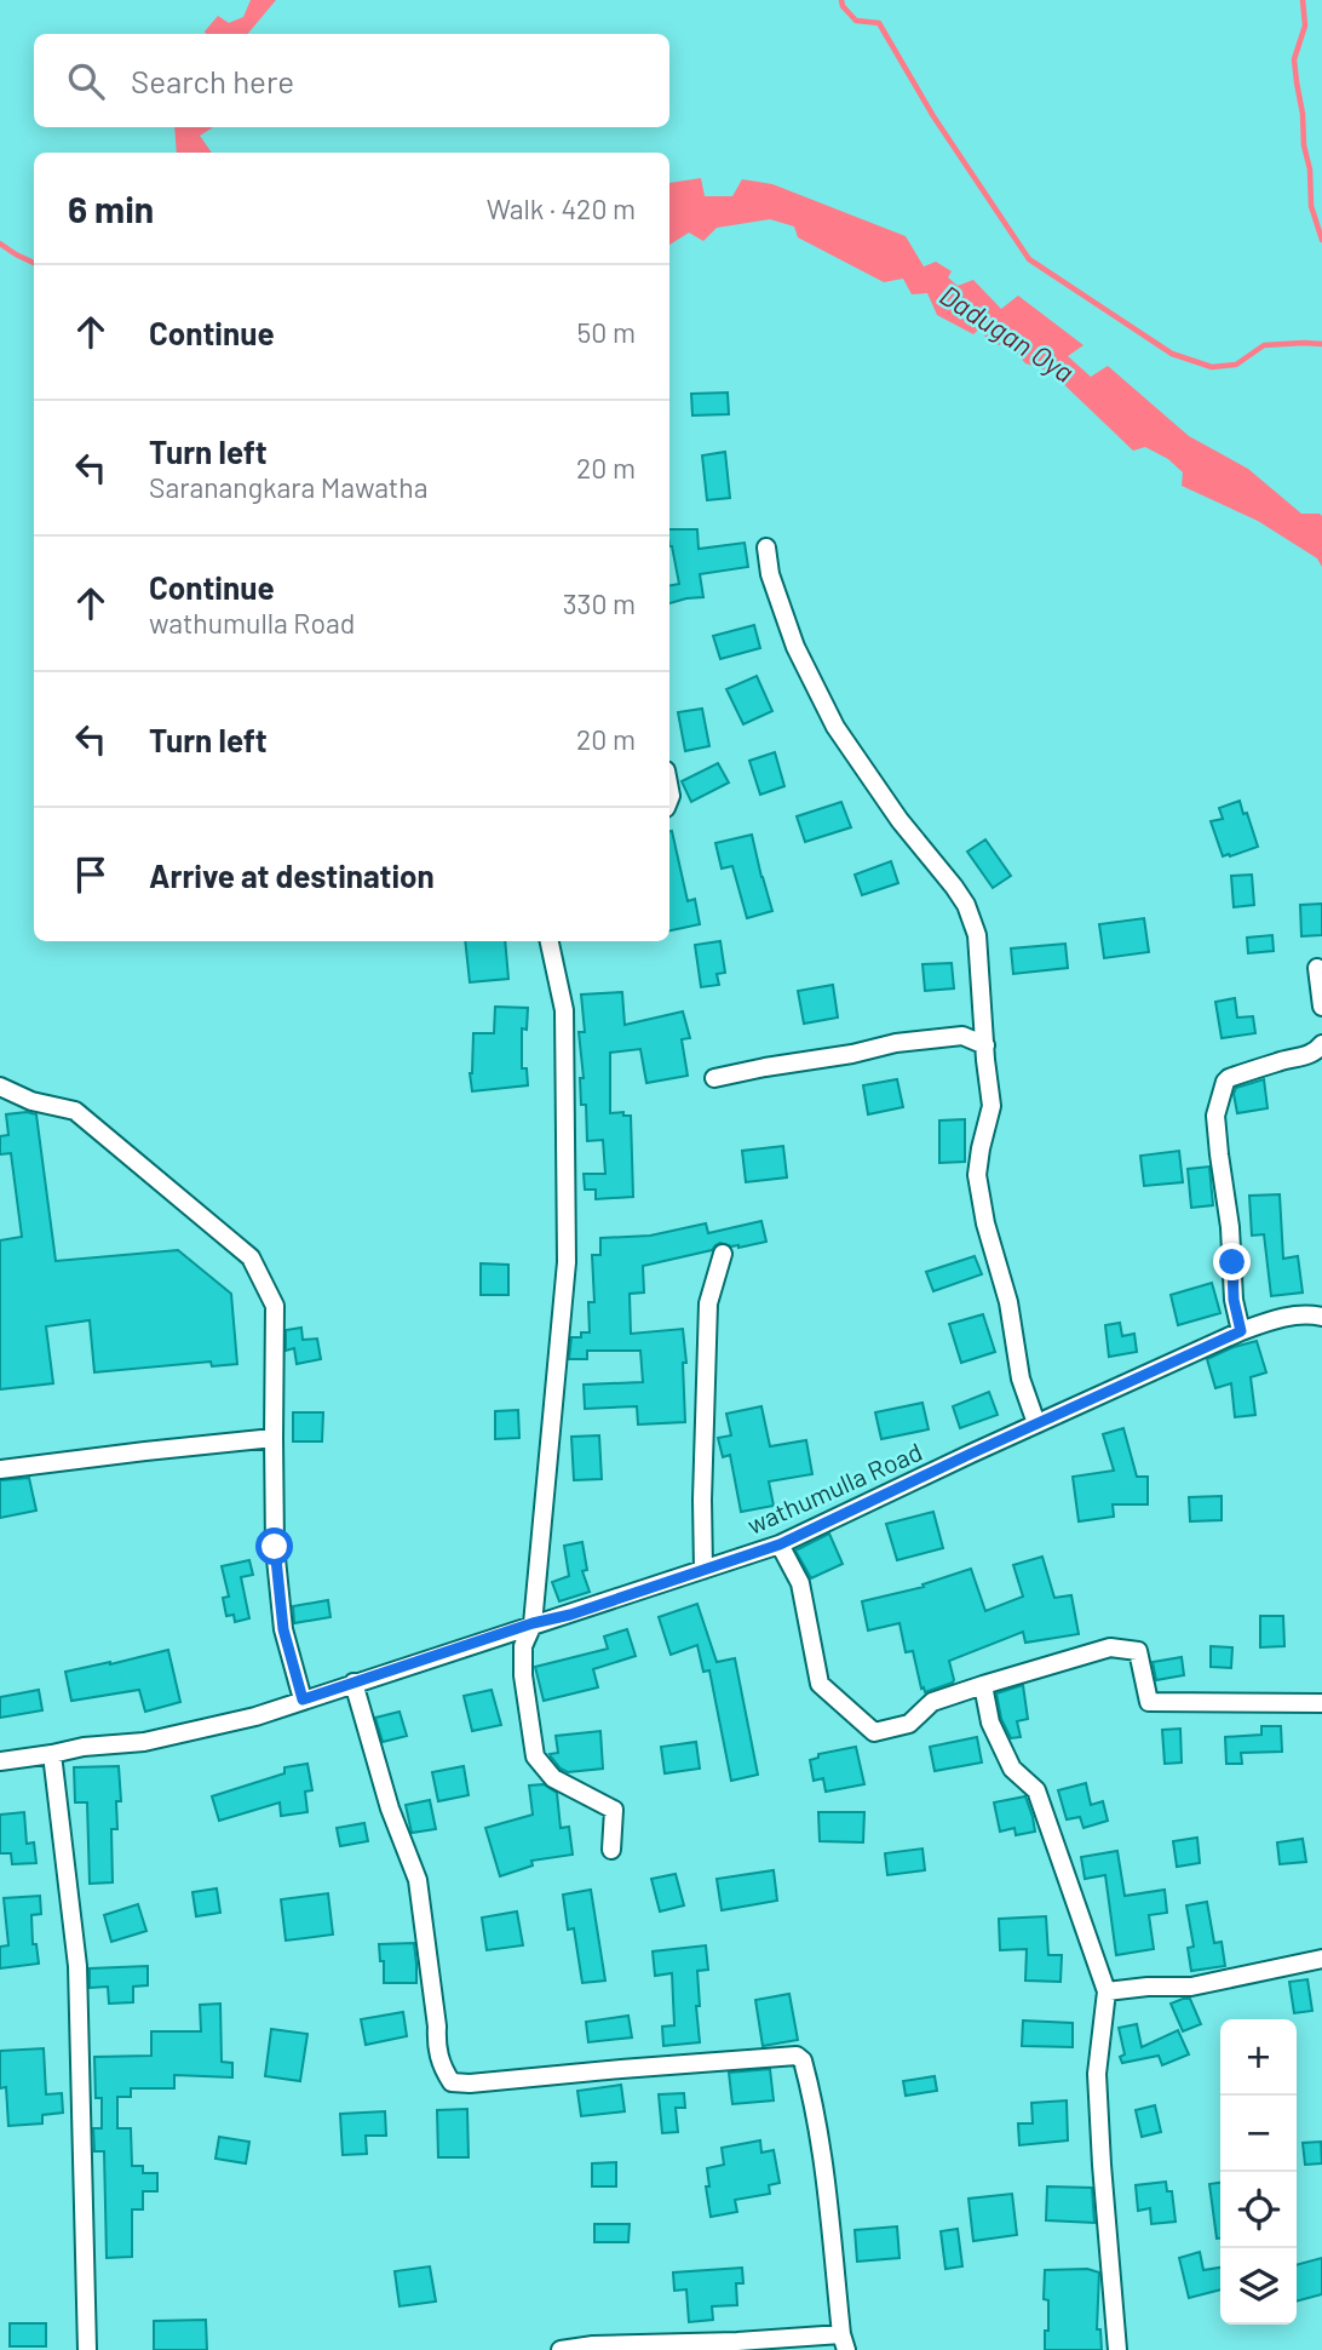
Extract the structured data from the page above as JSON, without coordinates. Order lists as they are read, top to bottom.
{
  "streets": {
    "street": ["wathumulla Road"]
  },
  "water": ["Dadugan Oya"],
  "page": {
    "search": "Search here",
    "heading": ["6 min", "Walk · 420 m"],
    "list": [
      ["Continue", "50 m"],
      ["Turn left", "Saranangkara Mawatha", "20 m"],
      ["Continue", "wathumulla Road", "330 m"],
      ["Turn left", "20 m"],
      "Arrive at destination"
    ],
    "map_buttons": ["+", "−"]
  }
}
